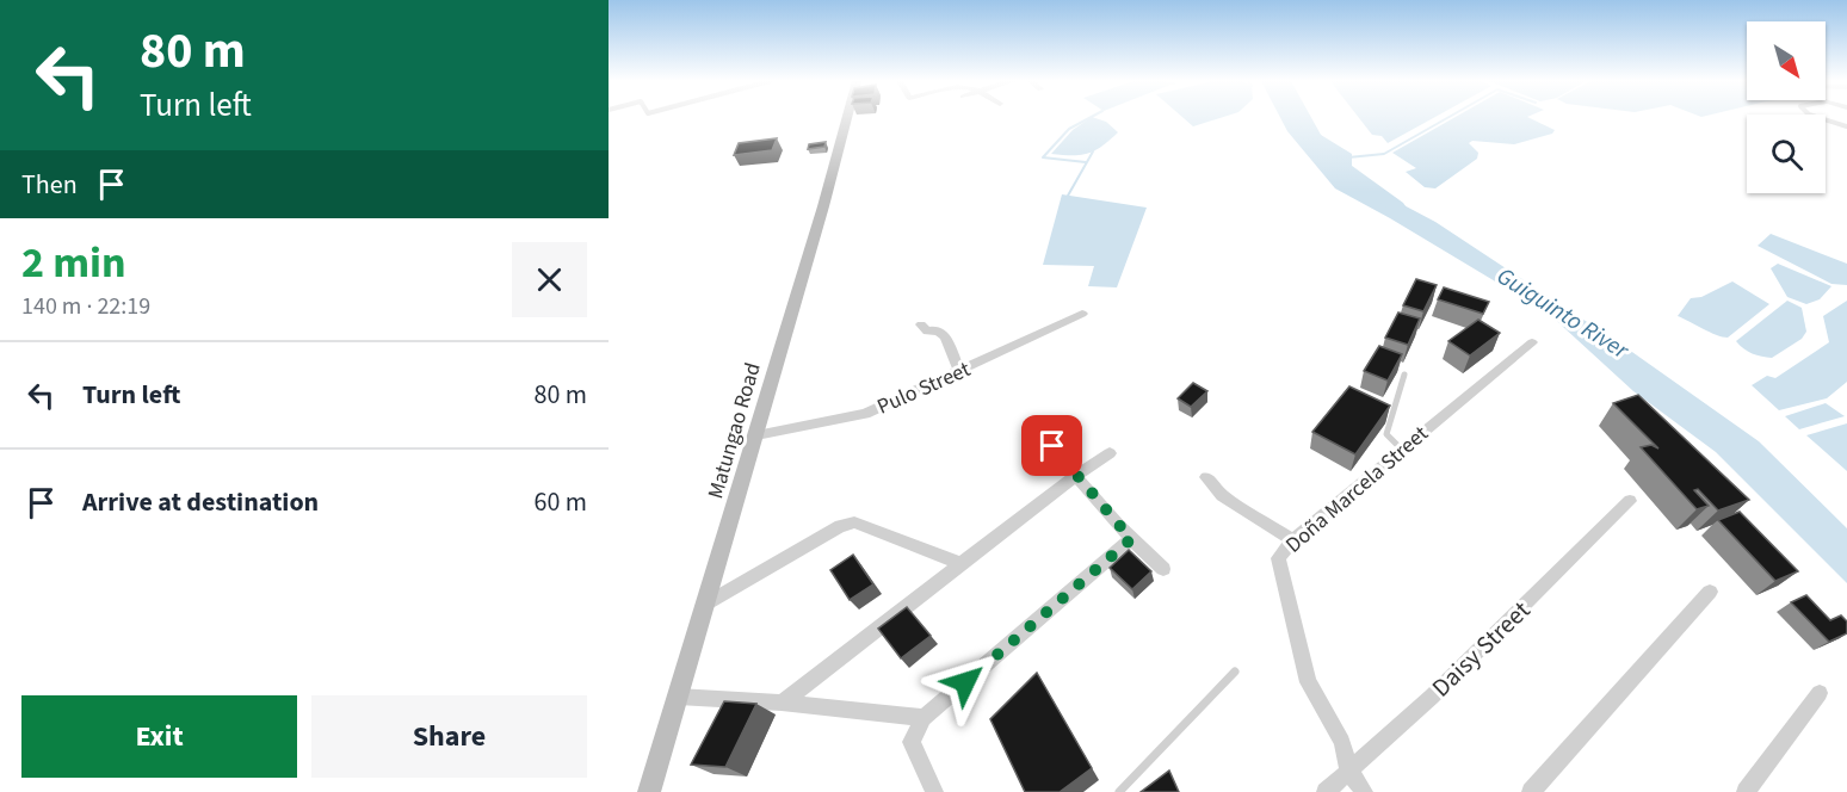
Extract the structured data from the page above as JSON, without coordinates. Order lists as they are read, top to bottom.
{
  "streets": {
    "main road": ["Matungao Road"],
    "street": ["Pulo Street", "Doña Marcela Street", "Daisy Street"]
  },
  "crossings": [
    ["Pulo Street", "Matungao Road"],
    ["Doña Marcela Street", "Daisy Street"]
  ],
  "water": ["Guiguinto River"],
  "north": "bottom right",
  "page": {
    "turn": ["80 m", "Turn left"],
    "then": "Then",
    "heading": ["2 min", "140 m · 22:19"],
    "list": [
      {
        "name": "Turn left",
        "value": "80 m"
      },
      {
        "name": "Arrive at destination",
        "value": "60 m"
      }
    ],
    "buttons": ["Exit", "Share"]
  }
}
